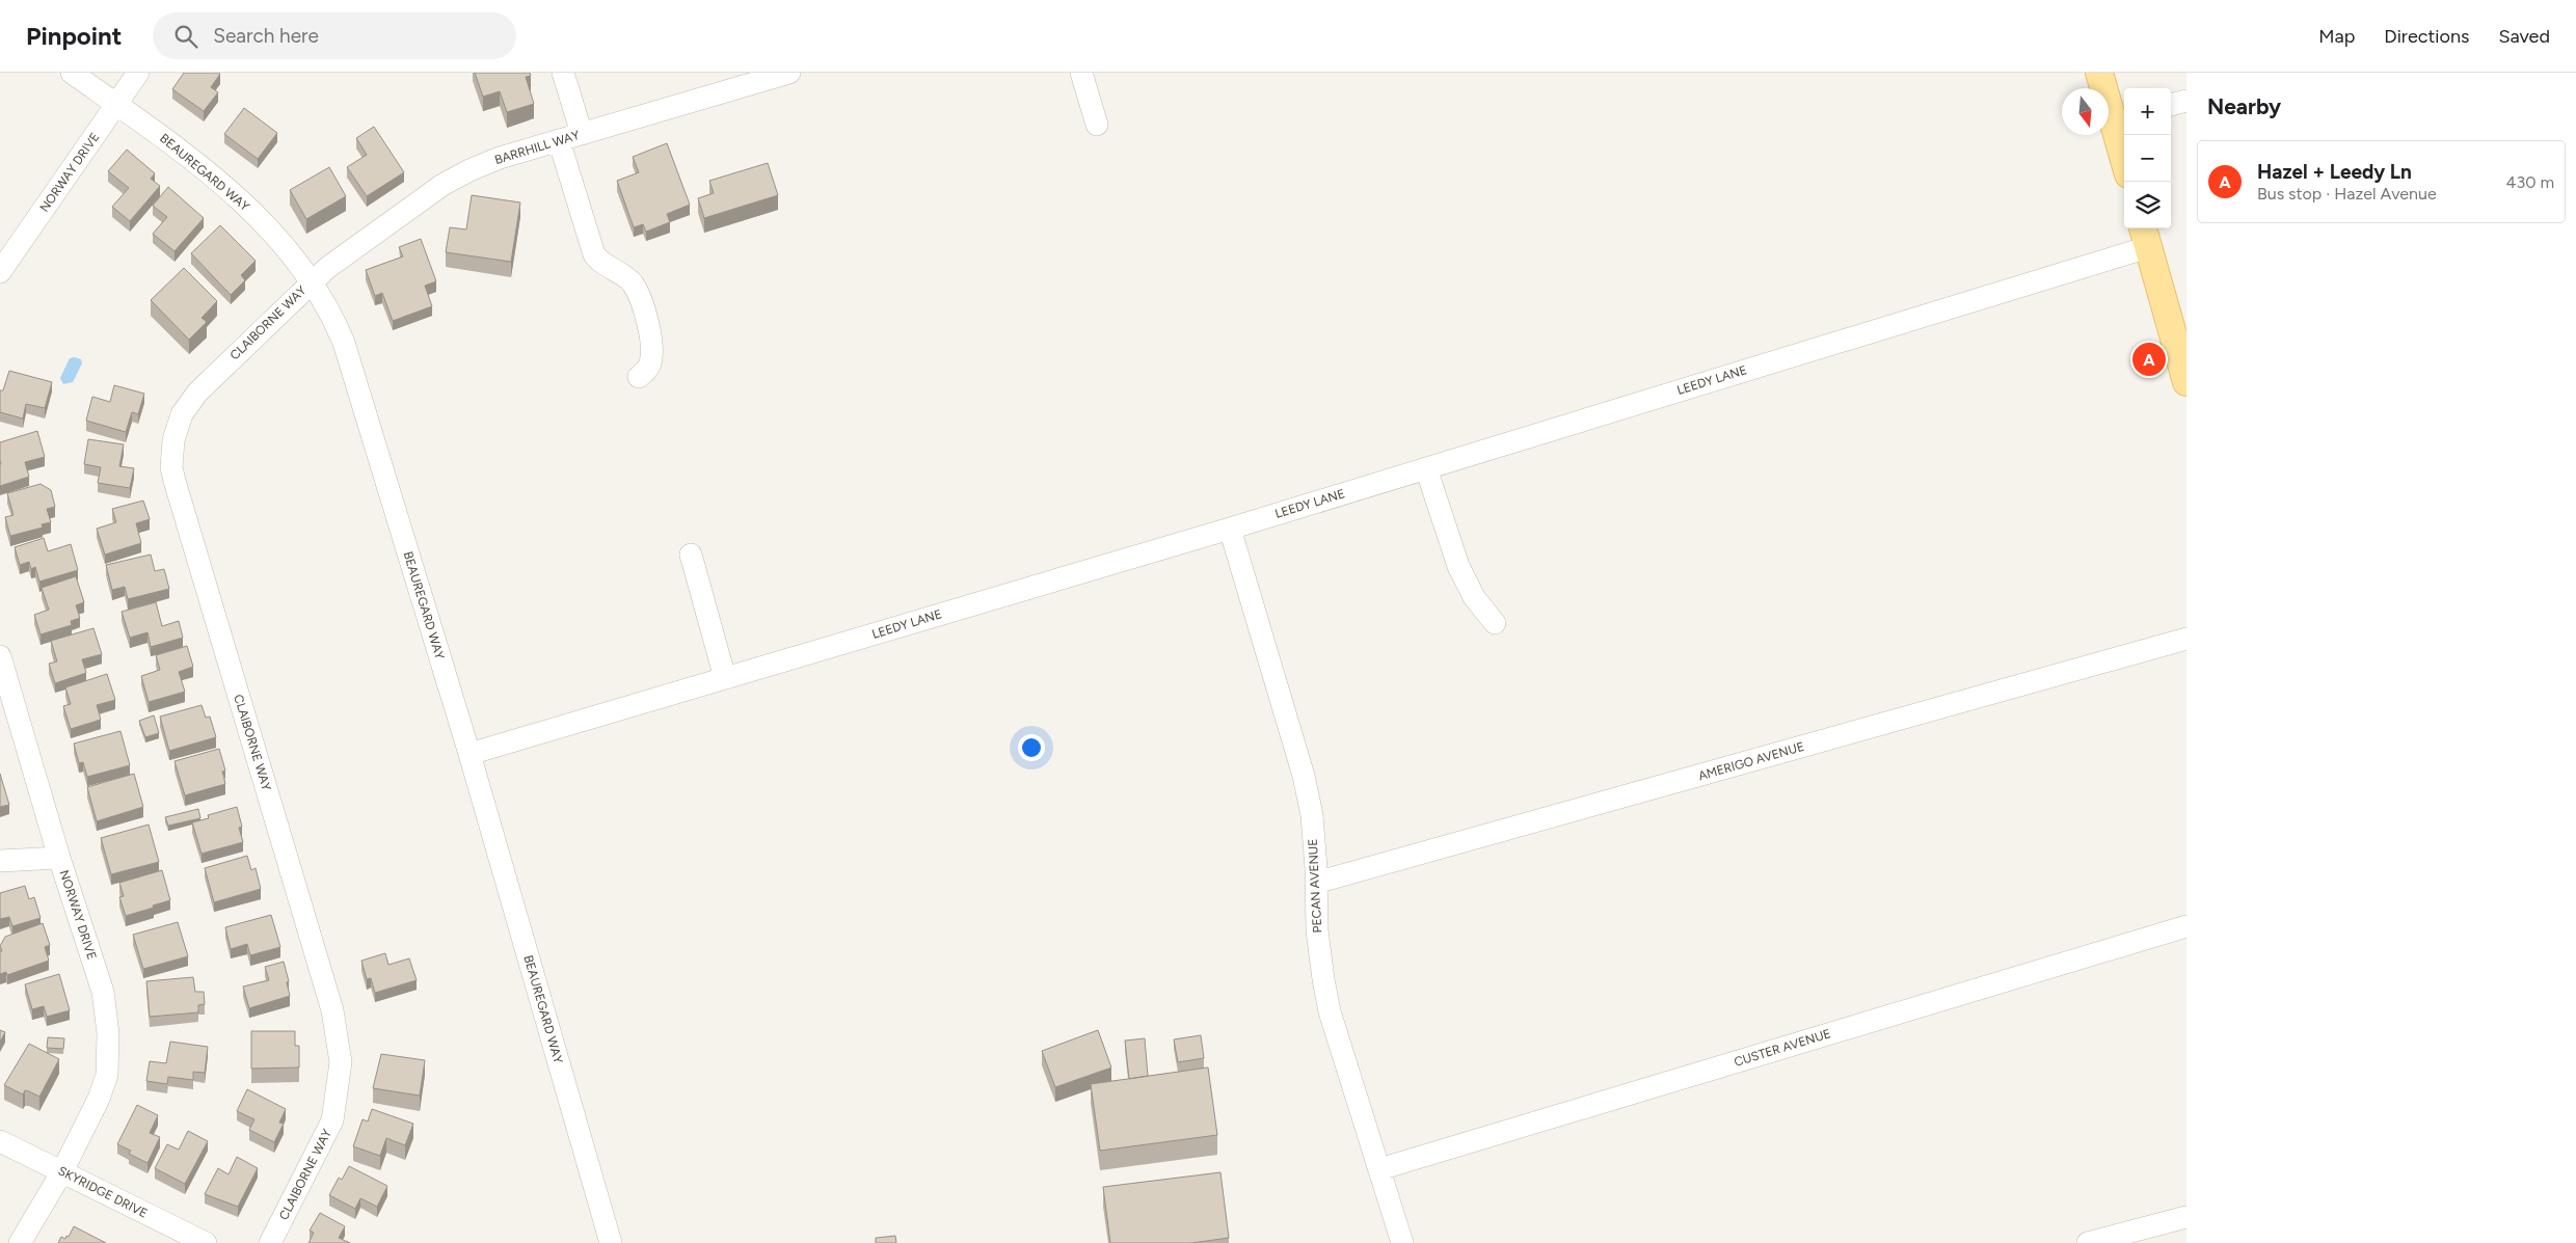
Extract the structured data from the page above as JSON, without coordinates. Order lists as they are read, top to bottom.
{
  "streets": {
    "street": [
      "BARRHILL WAY",
      "NORWAY DRIVE",
      "BEAUREGARD WAY",
      "CLAIBORNE WAY",
      "LEEDY LANE",
      "AMERIGO AVENUE",
      "PECAN AVENUE",
      "CUSTER AVENUE",
      "SKYRIDGE DRIVE"
    ]
  },
  "crossings": [
    ["BARRHILL WAY", "BEAUREGARD WAY"],
    ["BARRHILL WAY", "CLAIBORNE WAY"],
    ["NORWAY DRIVE", "BEAUREGARD WAY"],
    ["NORWAY DRIVE", "SKYRIDGE DRIVE"],
    ["BEAUREGARD WAY", "CLAIBORNE WAY"],
    ["BEAUREGARD WAY", "LEEDY LANE"],
    ["LEEDY LANE", "PECAN AVENUE"],
    ["AMERIGO AVENUE", "PECAN AVENUE"],
    ["PECAN AVENUE", "CUSTER AVENUE"]
  ],
  "north": "bottom",
  "page": {
    "header": "Pinpoint",
    "search": "Search here",
    "nav": ["Map", "Directions", "Saved"],
    "heading": "Nearby",
    "map_buttons": ["+", "−"],
    "list": [
      {
        "mark": "A",
        "name": "Hazel + Leedy Ln",
        "note": "Bus stop · Hazel Avenue",
        "value": "430 m"
      }
    ],
    "pins": "A"
  }
}
